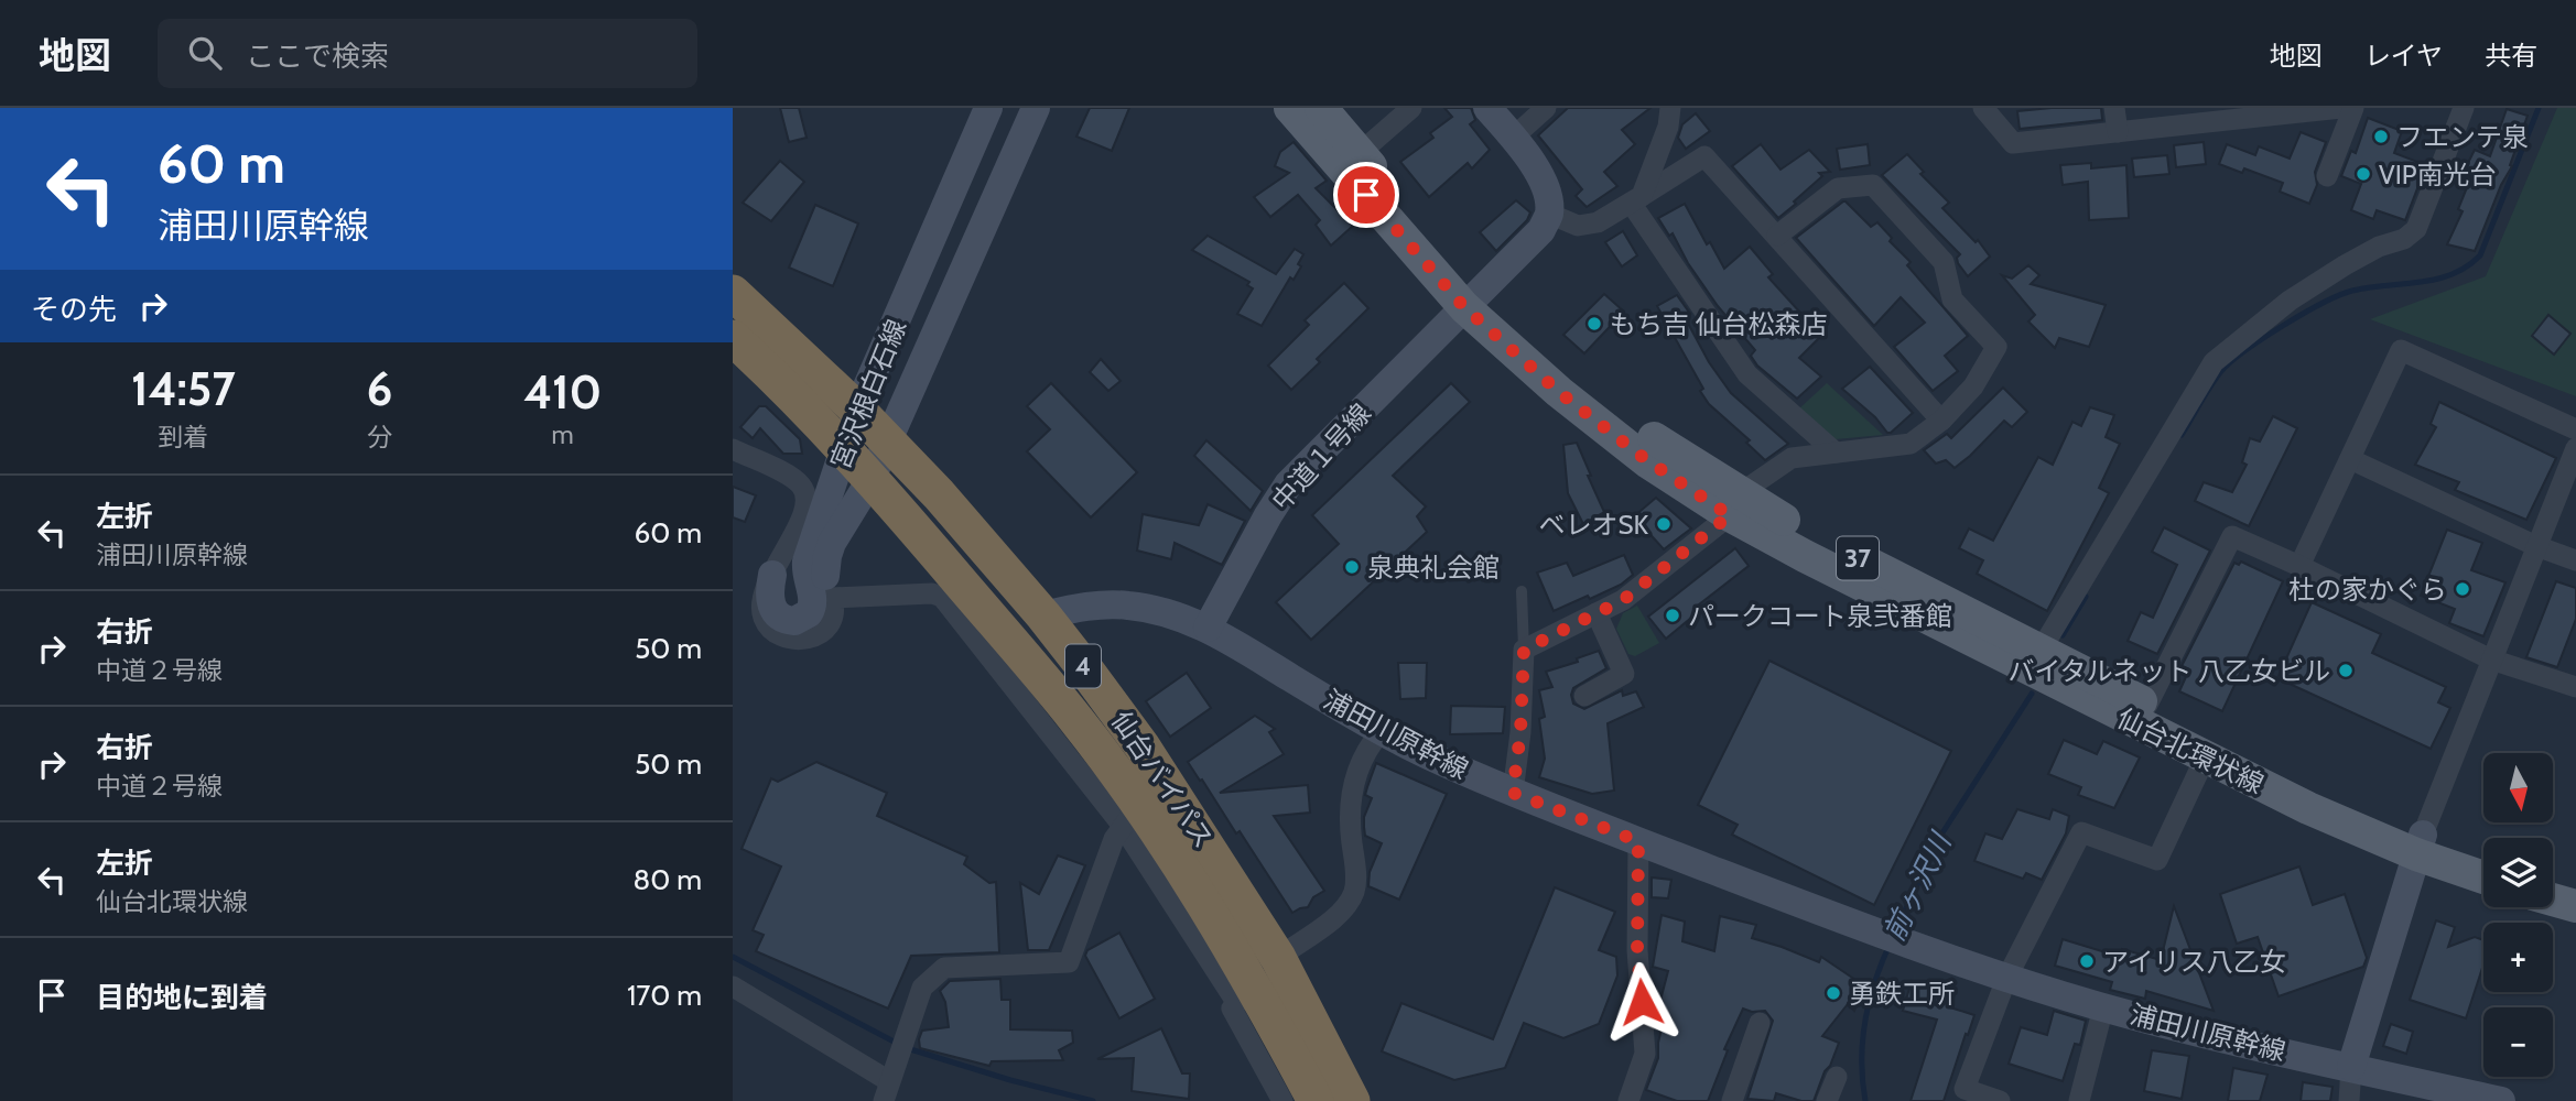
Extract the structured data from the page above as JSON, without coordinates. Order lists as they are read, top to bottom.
{
  "streets": {
    "highway": ["4", "仙台バイパス"],
    "main road": ["37", "仙台北環状線"],
    "street": ["宮沢根白石線", "中道１号線", "浦田川原幹線"]
  },
  "crossings": [
    ["宮沢根白石線", "仙台バイパス"],
    ["中道１号線", "浦田川原幹線"],
    ["中道１号線", "仙台北環状線"],
    ["浦田川原幹線", "仙台バイパス"]
  ],
  "water": ["前ヶ沢川"],
  "places": [
    "フエンテ泉",
    "VIP南光台",
    "もち吉 仙台松森店",
    "ベレオSK",
    "泉典礼会館",
    "杜の家かぐら",
    "パークコート泉弐番館",
    "バイタルネット 八乙女ビル",
    "アイリス八乙女",
    "勇鉄工所"
  ],
  "north": "bottom",
  "page": {
    "header": "地図",
    "search": "ここで検索",
    "nav": ["地図", "レイヤ", "共有"],
    "turn": ["60 m", "浦田川原幹線"],
    "then": "その先",
    "eta": [
      "14:57",
      "到着",
      "6",
      "分",
      "410",
      "m"
    ],
    "list": [
      {
        "name": "左折",
        "note": "浦田川原幹線",
        "value": "60 m"
      },
      {
        "name": "右折",
        "note": "中道２号線",
        "value": "50 m"
      },
      {
        "name": "右折",
        "note": "中道２号線",
        "value": "50 m"
      },
      {
        "name": "左折",
        "note": "仙台北環状線",
        "value": "80 m"
      },
      {
        "name": "目的地に到着",
        "value": "170 m"
      }
    ],
    "map_buttons": ["+", "−"]
  }
}
